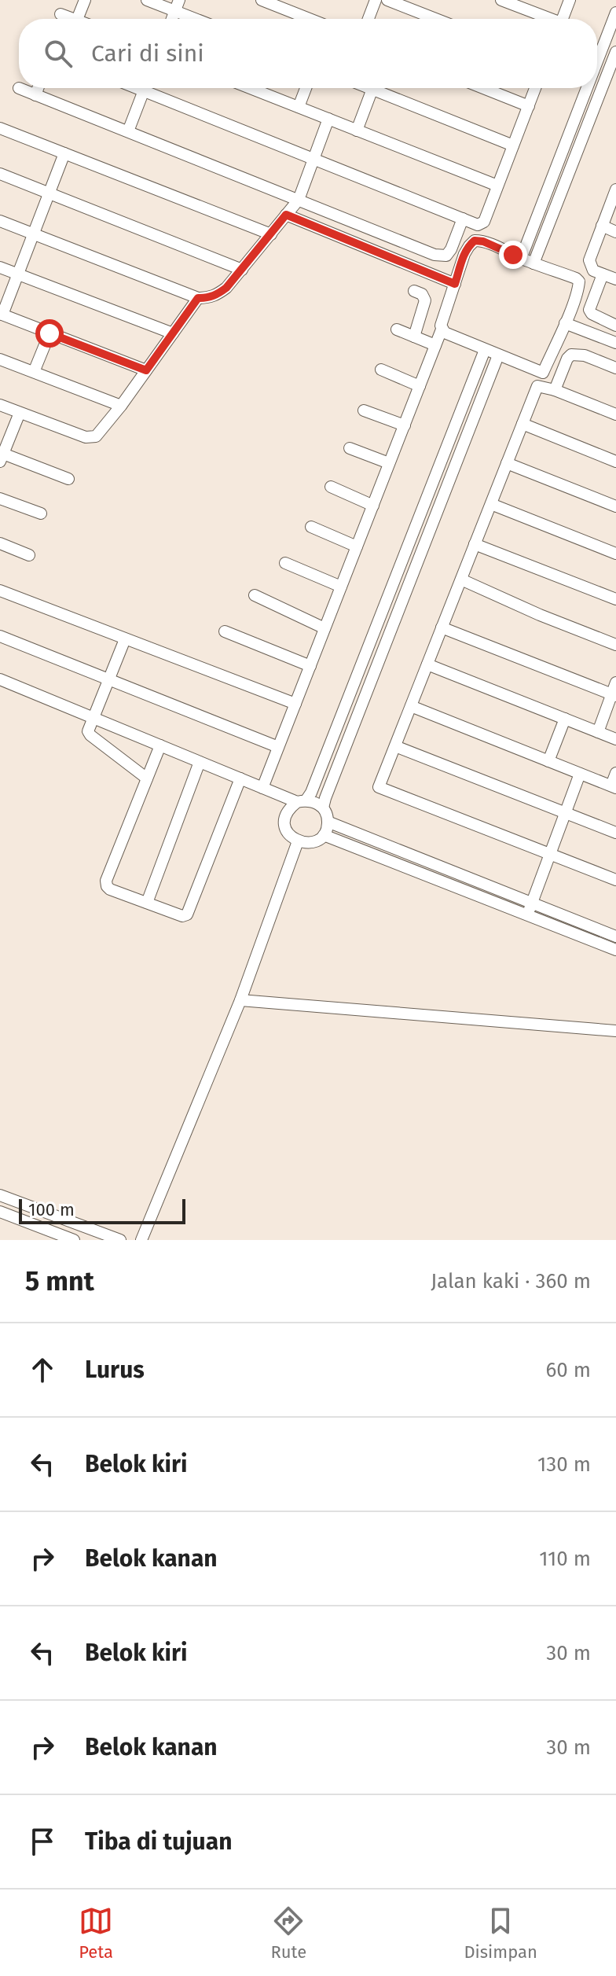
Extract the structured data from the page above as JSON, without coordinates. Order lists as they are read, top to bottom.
{
  "scale_bar": "100 m",
  "page": {
    "search": "Cari di sini",
    "scale": "100 m",
    "heading": ["5 mnt", "Jalan kaki · 360 m"],
    "list": [
      ["Lurus", "60 m"],
      ["Belok kiri", "130 m"],
      ["Belok kanan", "110 m"],
      ["Belok kiri", "30 m"],
      ["Belok kanan", "30 m"],
      "Tiba di tujuan"
    ],
    "nav": ["Peta", "Rute", "Disimpan"]
  }
}
